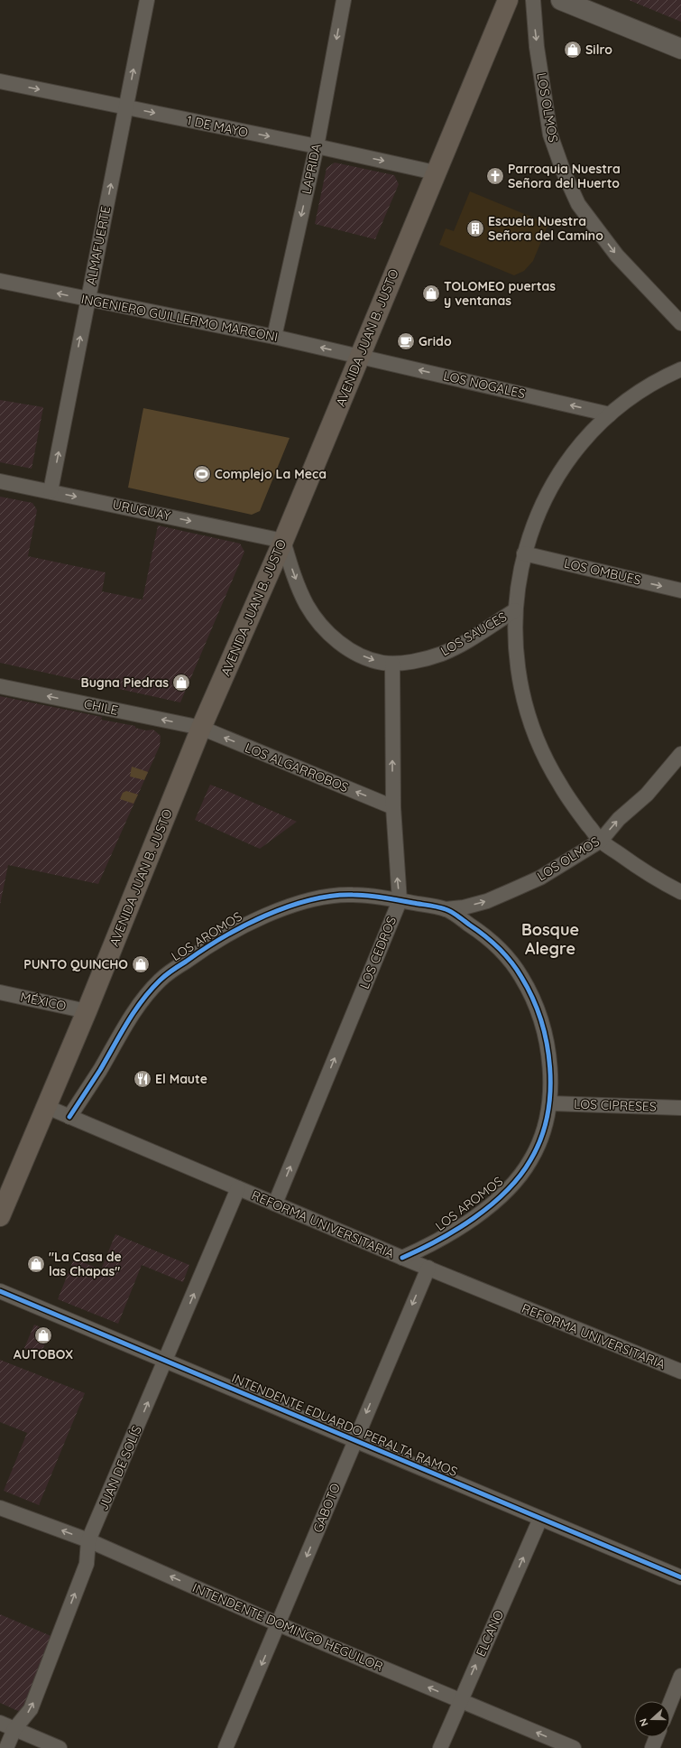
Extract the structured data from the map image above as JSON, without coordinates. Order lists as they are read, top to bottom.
{
  "streets": {
    "main road": ["AVENIDA JUAN B. JUSTO"],
    "street": [
      "LOS OLMOS",
      "1 DE MAYO",
      "LAPRIDA",
      "ALMAFUERTE",
      "INGENIERO GUILLERMO MARCONI",
      "LOS NOGALES",
      "URUGUAY",
      "LOS OMBUES",
      "LOS SAUCES",
      "CHILE",
      "LOS ALGARROBOS",
      "LOS AROMOS",
      "LOS CEDROS",
      "MÉXICO",
      "LOS CIPRESES",
      "REFORMA UNIVERSITARIA",
      "INTENDENTE EDUARDO PERALTA RAMOS",
      "JUAN DE SOLÍS",
      "GABOTO",
      "INTENDENTE DOMINGO HEGUILOR",
      "ELCANO"
    ]
  },
  "crossings": [
    ["LOS OLMOS", "LOS AROMOS"],
    ["1 DE MAYO", "LAPRIDA"],
    ["1 DE MAYO", "ALMAFUERTE"],
    ["1 DE MAYO", "AVENIDA JUAN B. JUSTO"],
    ["LAPRIDA", "INGENIERO GUILLERMO MARCONI"],
    ["ALMAFUERTE", "INGENIERO GUILLERMO MARCONI"],
    ["ALMAFUERTE", "URUGUAY"],
    ["INGENIERO GUILLERMO MARCONI", "AVENIDA JUAN B. JUSTO"],
    ["INGENIERO GUILLERMO MARCONI", "LOS NOGALES"],
    ["AVENIDA JUAN B. JUSTO", "LOS NOGALES"],
    ["AVENIDA JUAN B. JUSTO", "URUGUAY"],
    ["AVENIDA JUAN B. JUSTO", "LOS SAUCES"],
    ["AVENIDA JUAN B. JUSTO", "CHILE"],
    ["AVENIDA JUAN B. JUSTO", "LOS ALGARROBOS"],
    ["AVENIDA JUAN B. JUSTO", "MÉXICO"],
    ["AVENIDA JUAN B. JUSTO", "REFORMA UNIVERSITARIA"],
    ["URUGUAY", "LOS SAUCES"],
    ["LOS SAUCES", "LOS CEDROS"],
    ["CHILE", "LOS ALGARROBOS"],
    ["LOS ALGARROBOS", "LOS CEDROS"],
    ["LOS AROMOS", "LOS CEDROS"],
    ["LOS AROMOS", "LOS CIPRESES"],
    ["LOS AROMOS", "REFORMA UNIVERSITARIA"],
    ["LOS CEDROS", "REFORMA UNIVERSITARIA"],
    ["REFORMA UNIVERSITARIA", "JUAN DE SOLÍS"],
    ["REFORMA UNIVERSITARIA", "GABOTO"],
    ["INTENDENTE EDUARDO PERALTA RAMOS", "JUAN DE SOLÍS"],
    ["INTENDENTE EDUARDO PERALTA RAMOS", "GABOTO"],
    ["INTENDENTE EDUARDO PERALTA RAMOS", "ELCANO"],
    ["JUAN DE SOLÍS", "INTENDENTE DOMINGO HEGUILOR"],
    ["GABOTO", "INTENDENTE DOMINGO HEGUILOR"],
    ["INTENDENTE DOMINGO HEGUILOR", "ELCANO"]
  ],
  "one_way": [
    "1 DE MAYO",
    "LAPRIDA",
    "ALMAFUERTE",
    "INGENIERO GUILLERMO MARCONI",
    "LOS NOGALES",
    "URUGUAY",
    "LOS OMBUES",
    "LOS SAUCES",
    "CHILE",
    "LOS ALGARROBOS",
    "LOS CEDROS",
    "JUAN DE SOLÍS",
    "GABOTO",
    "INTENDENTE DOMINGO HEGUILOR",
    "ELCANO"
  ],
  "districts": ["Bosque Alegre"],
  "places": {
    "shop": [
      "Silro",
      "TOLOMEO puertas y ventanas",
      "Bugna Piedras",
      "PUNTO QUINCHO",
      "\"La Casa de las Chapas\"",
      "AUTOBOX"
    ],
    "church": ["Parroquia Nuestra Señora del Huerto"],
    "building": ["Escuela Nuestra Señora del Camino"],
    "cafe": ["Grido"],
    "sports": ["Complejo La Meca"],
    "restaurant": ["El Maute"]
  },
  "north": "left"
}
